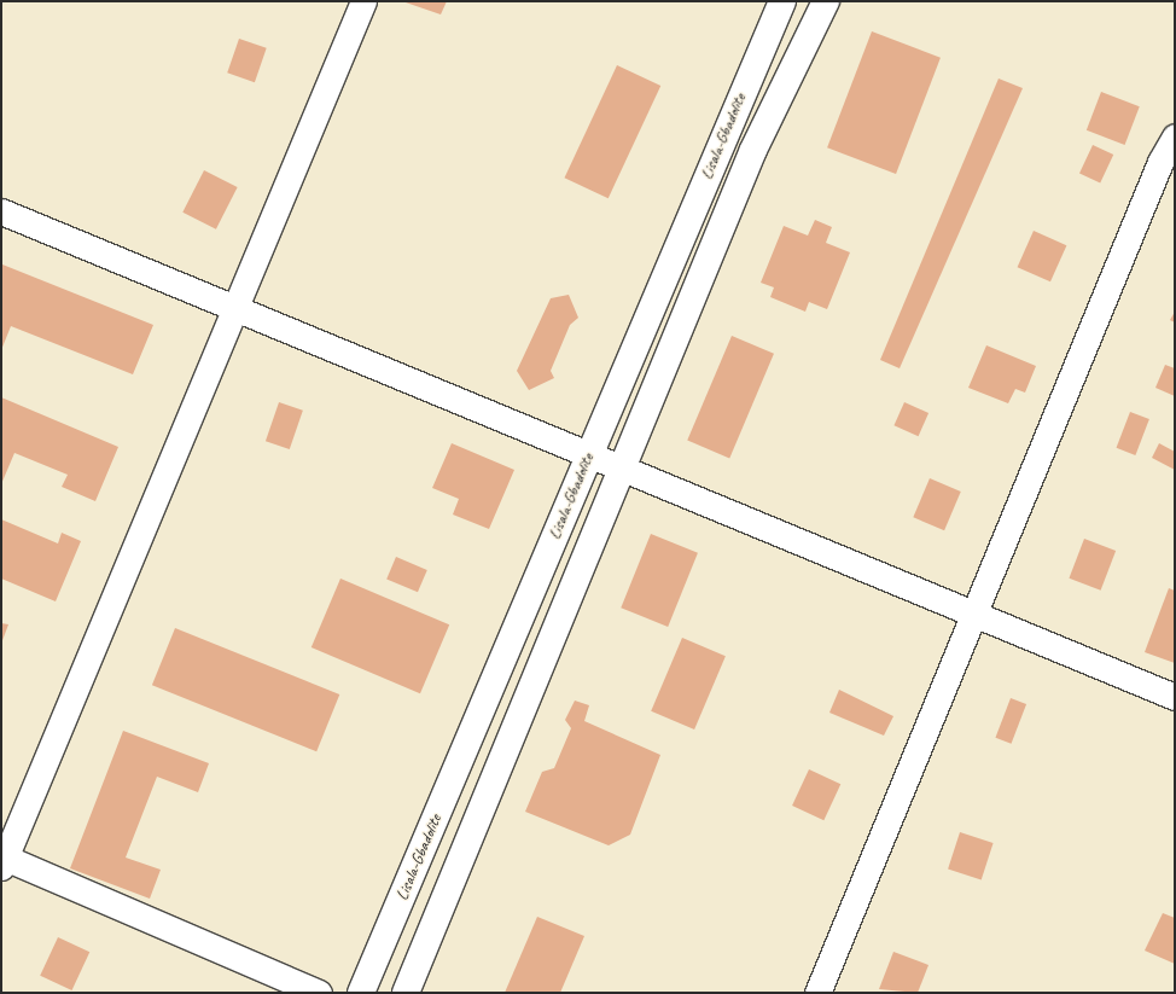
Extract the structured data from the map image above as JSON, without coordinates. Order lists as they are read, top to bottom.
{
  "streets": {
    "main road": ["Lisala-Gbadolite"]
  }
}
